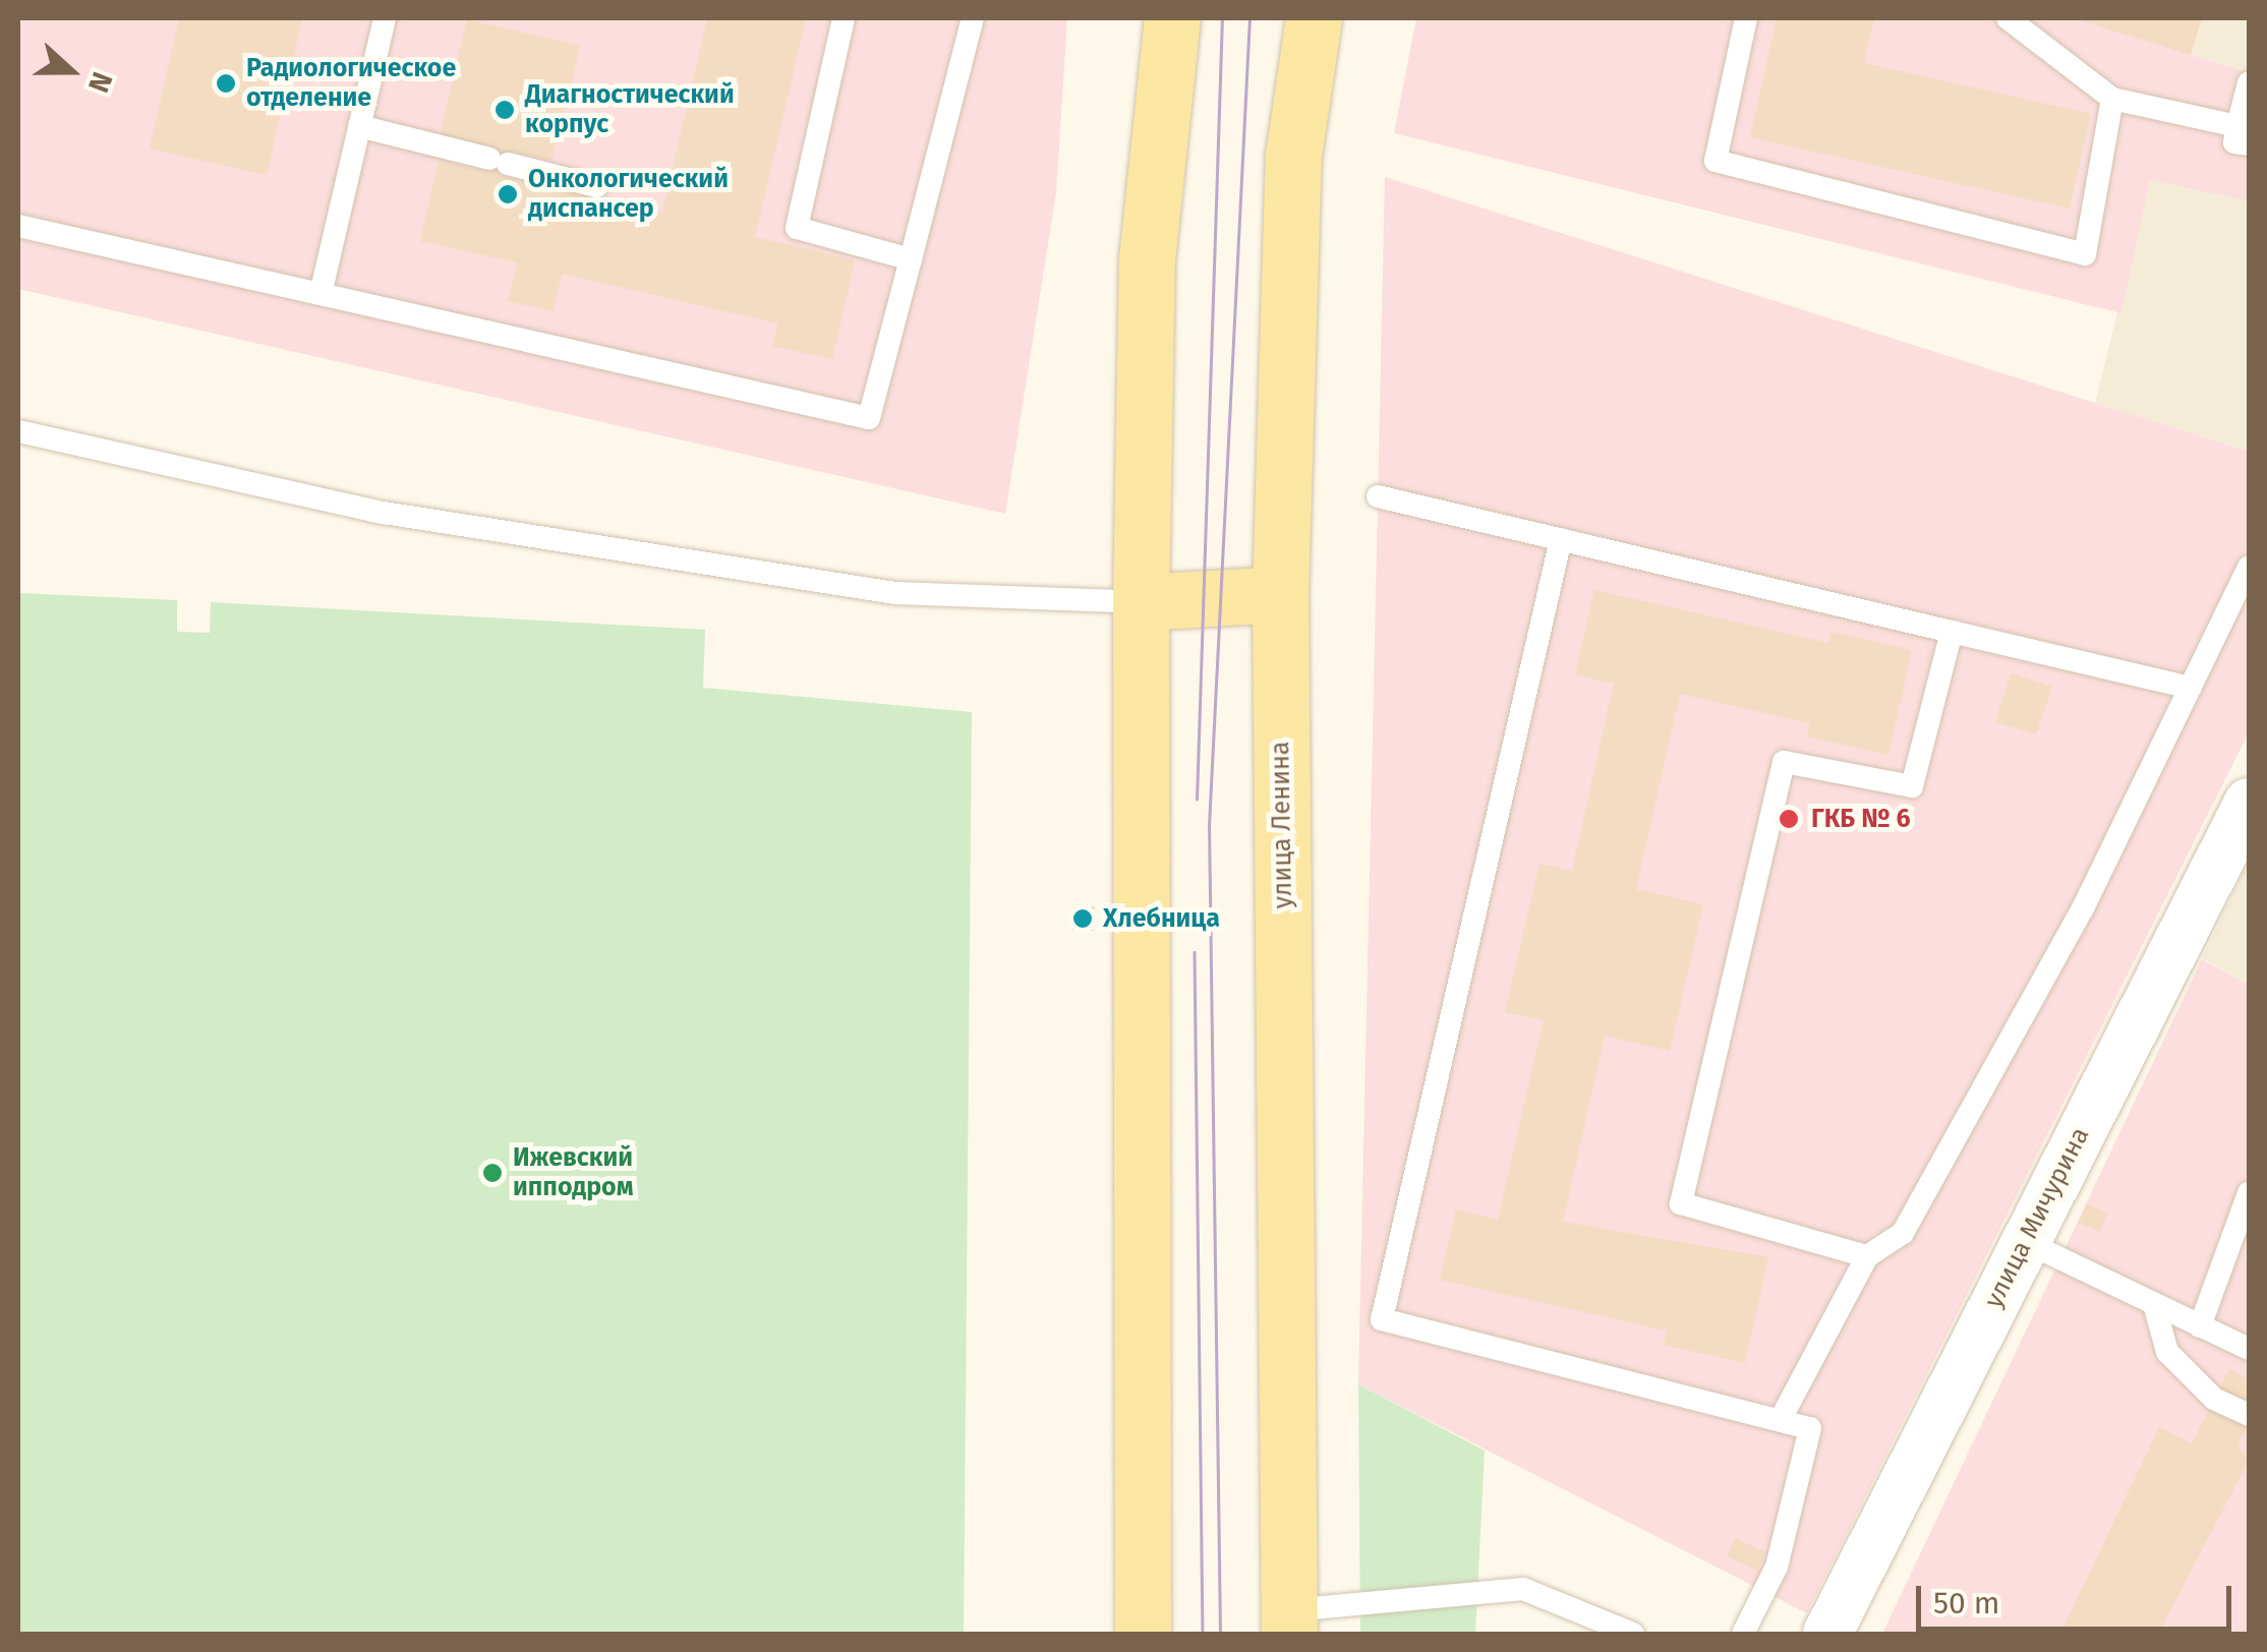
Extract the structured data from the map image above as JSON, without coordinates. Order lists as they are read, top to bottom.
{
  "streets": {
    "main road": ["улица Ленина"],
    "street": ["улица Мичурина"]
  },
  "places": [
    "Радиологическое отделение",
    "Диагностический корпус",
    "Онкологический диспансер",
    "ГКБ № 6",
    "Хлебница",
    "Ижевский ипподром"
  ],
  "scale_bar": "50 m",
  "north": "right"
}
